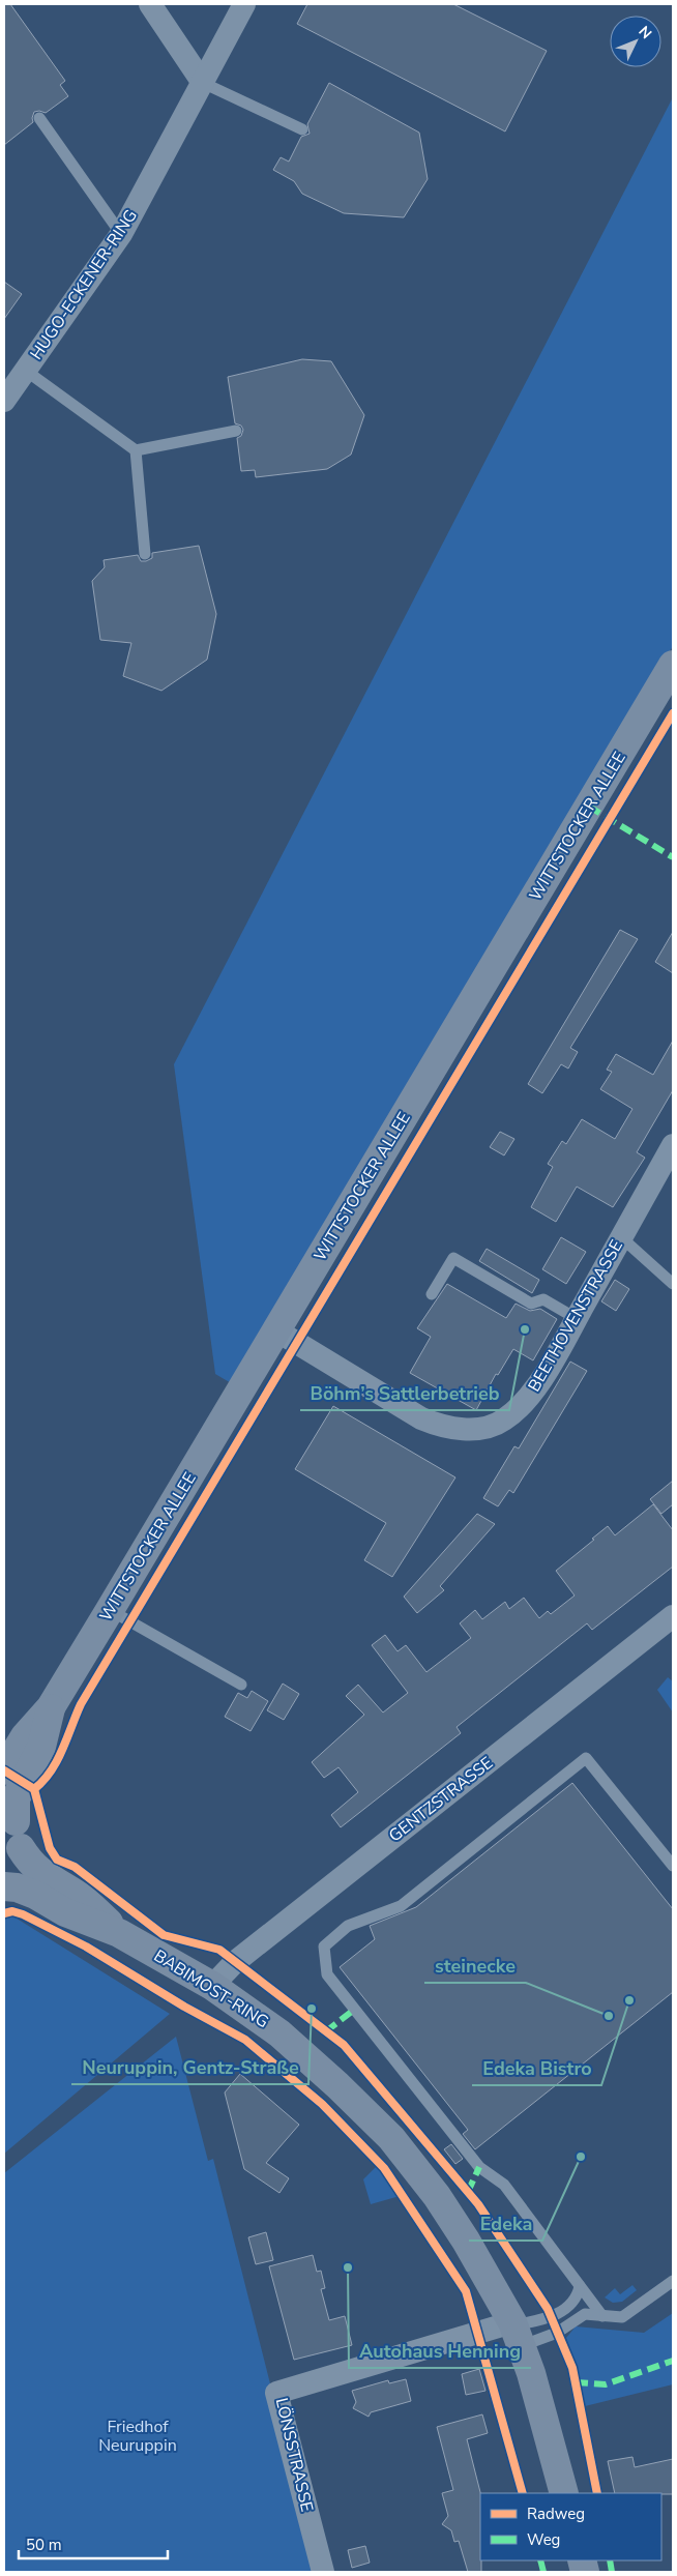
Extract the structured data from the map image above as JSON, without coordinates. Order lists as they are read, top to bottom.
{
  "streets": {
    "main road": ["WITTSTOCKER ALLEE", "BABIMOST-RING"],
    "street": [
      "HUGO-ECKENER-RING",
      "BEETHOVENSTRASSE",
      "GENTZSTRASSE",
      "LÖNSSTRASSE"
    ]
  },
  "crossings": [
    ["WITTSTOCKER ALLEE", "BEETHOVENSTRASSE"],
    ["GENTZSTRASSE", "BABIMOST-RING"],
    ["BABIMOST-RING", "LÖNSSTRASSE"]
  ],
  "parks": ["Friedhof Neuruppin"],
  "places": [
    "Böhm’s Sattlerbetrieb",
    "Edeka Bistro",
    "Neuruppin, Gentz-Straße",
    "steinecke",
    "Edeka",
    "Autohaus Henning"
  ],
  "legend": ["Radweg", "Weg"],
  "scale_bar": "50 m",
  "north": "top right"
}
